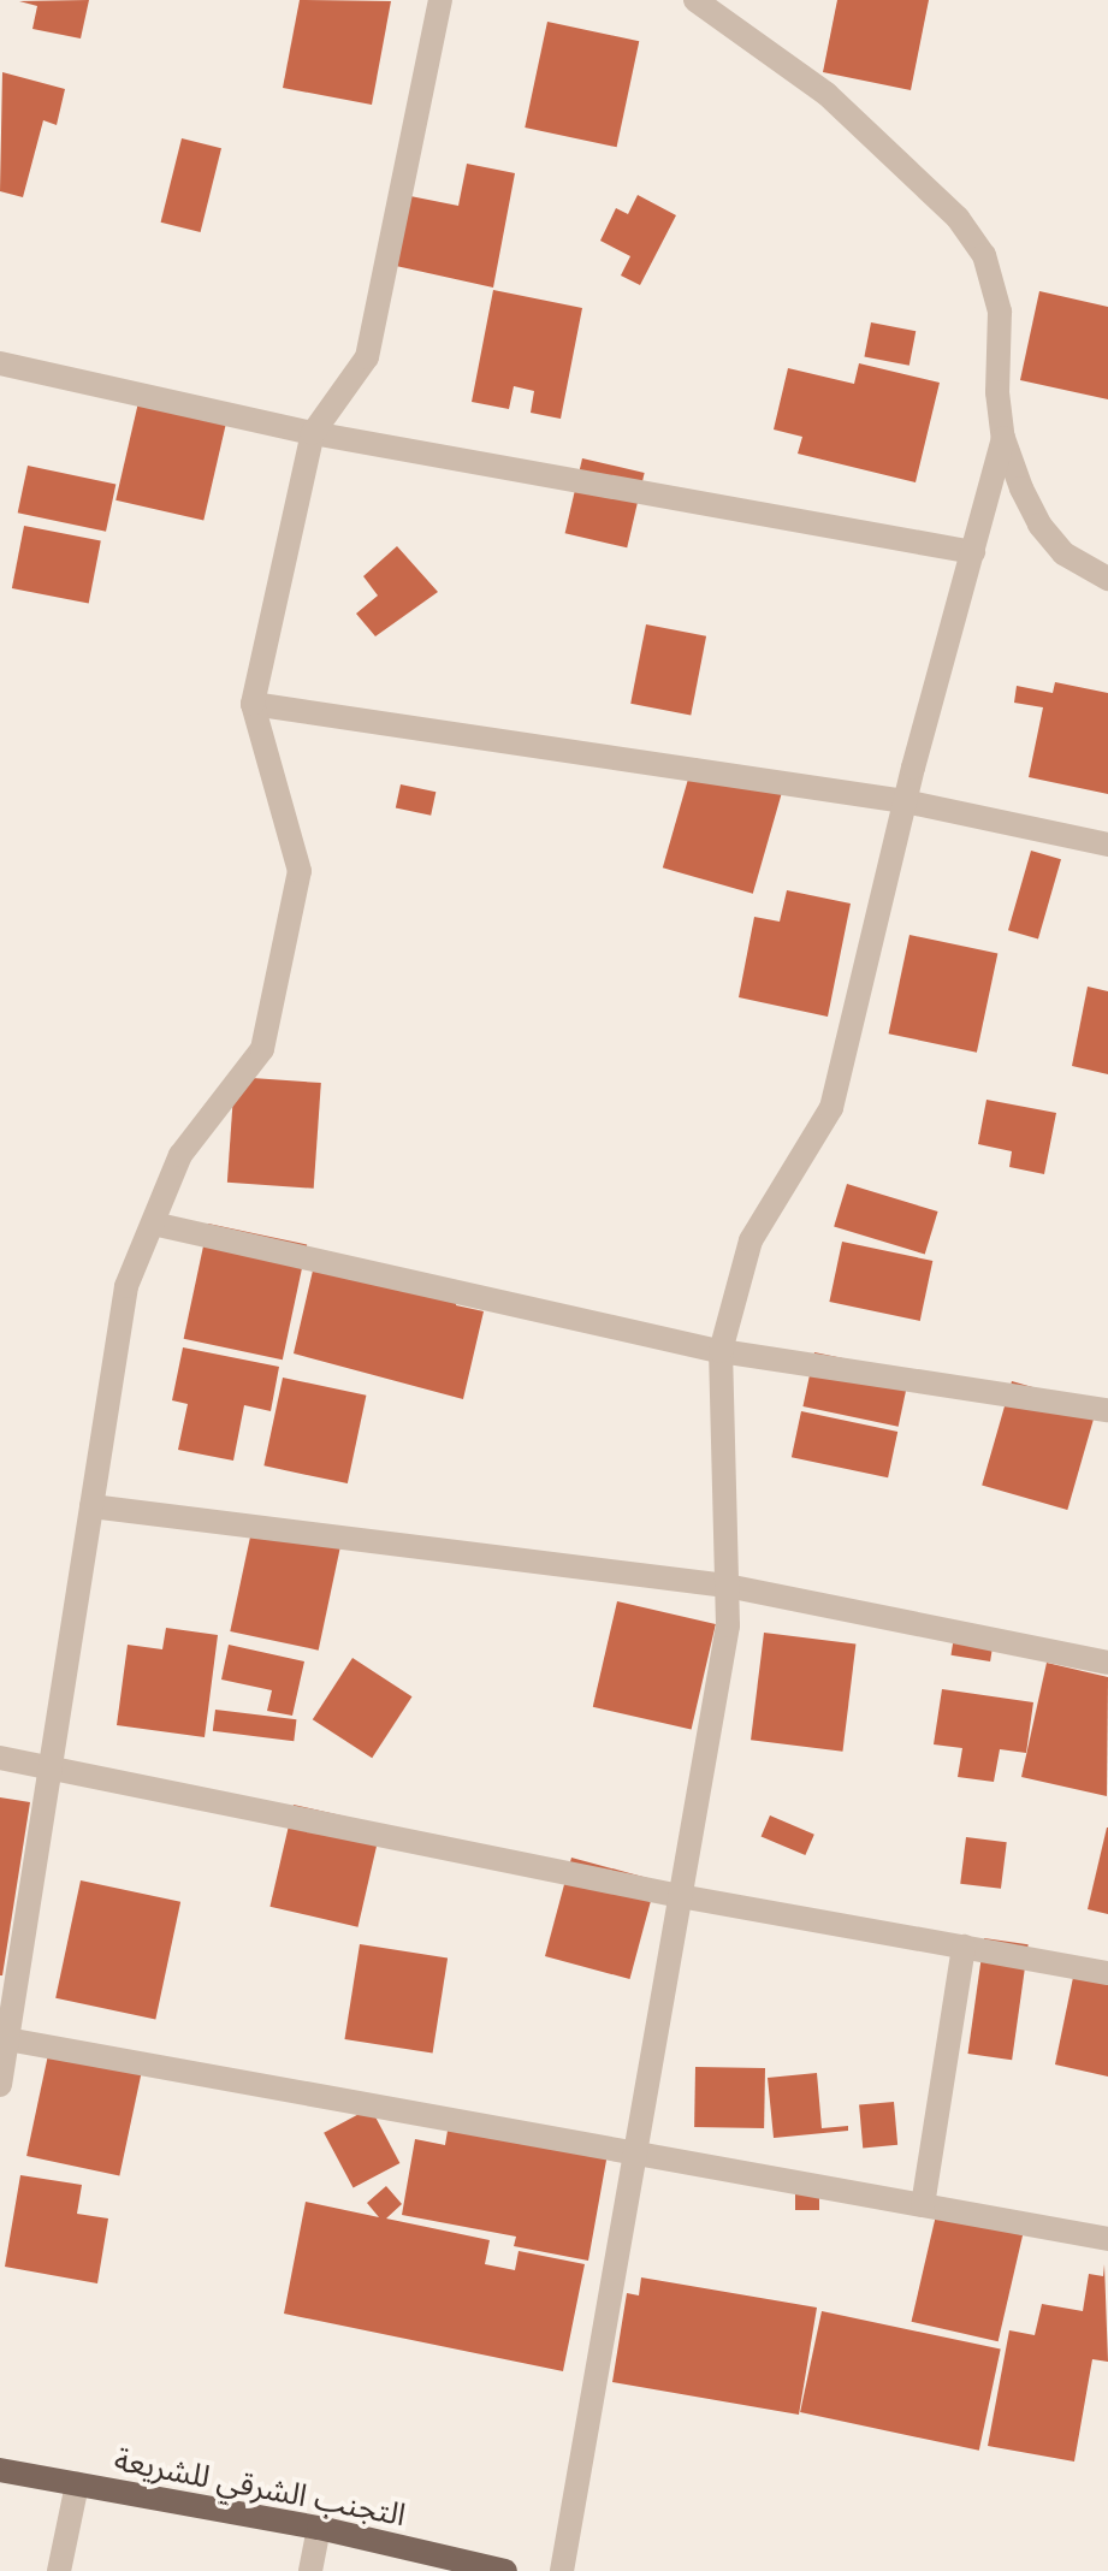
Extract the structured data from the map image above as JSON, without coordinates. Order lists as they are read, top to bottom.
{
  "streets": {
    "main road": ["التجنب الشرقي للشريعة"]
  }
}
